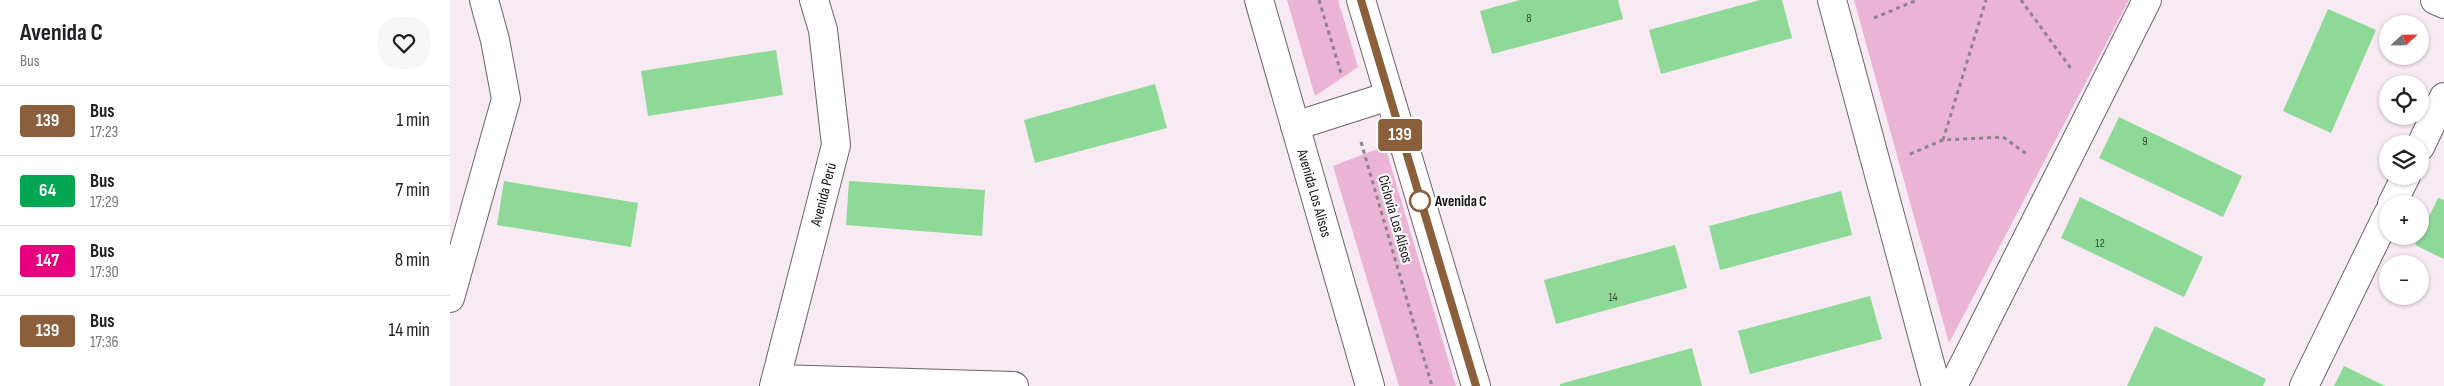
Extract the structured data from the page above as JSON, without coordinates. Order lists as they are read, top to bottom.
{
  "streets": {
    "street": ["Avenida Los Alisos", "Avenida Perú"],
    "path": ["Ciclovía Los Alisos"]
  },
  "places": ["Avenida C"],
  "lines": ["bus line 139"],
  "house_numbers": [
    "8",
    "9",
    "12",
    "14"
  ],
  "north": "right",
  "page": {
    "heading": ["Avenida C", "Bus"],
    "on_map": "139",
    "map_buttons": ["+", "−"],
    "list": [
      {
        "mark": "139",
        "name": "Bus",
        "note": "17:23",
        "value": "1 min"
      },
      {
        "mark": "64",
        "name": "Bus",
        "note": "17:29",
        "value": "7 min"
      },
      {
        "mark": "147",
        "name": "Bus",
        "note": "17:30",
        "value": "8 min"
      },
      {
        "mark": "139",
        "name": "Bus",
        "note": "17:36",
        "value": "14 min"
      }
    ]
  }
}
